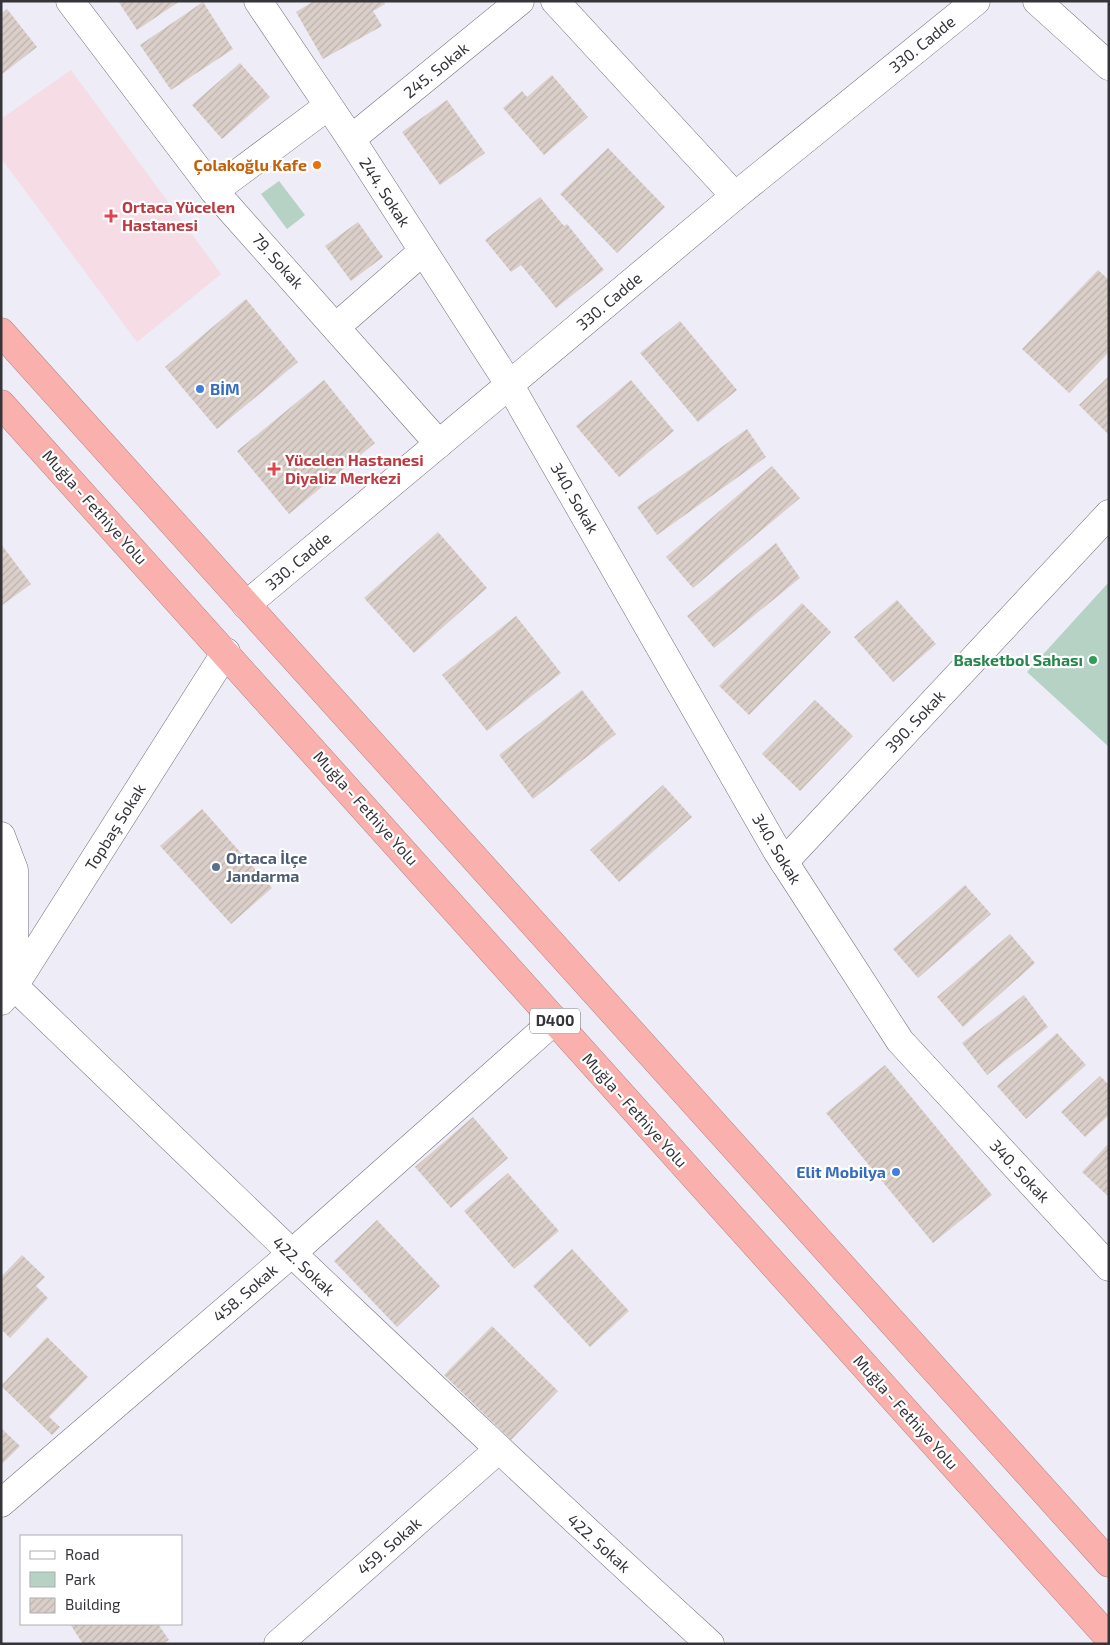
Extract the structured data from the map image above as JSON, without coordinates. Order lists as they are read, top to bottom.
{
  "streets": {
    "highway": ["Muğla - Fethiye Yolu", "D400"],
    "street": [
      "330. Cadde",
      "245. Sokak",
      "244. Sokak",
      "79. Sokak",
      "340. Sokak",
      "390. Sokak",
      "Topbaş Sokak",
      "422. Sokak",
      "458. Sokak",
      "459. Sokak"
    ]
  },
  "crossings": [
    ["330. Cadde", "244. Sokak"],
    ["330. Cadde", "79. Sokak"],
    ["330. Cadde", "340. Sokak"],
    ["330. Cadde", "D400"],
    ["245. Sokak", "244. Sokak"],
    ["244. Sokak", "340. Sokak"],
    ["340. Sokak", "390. Sokak"],
    ["Muğla - Fethiye Yolu", "Topbaş Sokak"],
    ["Muğla - Fethiye Yolu", "458. Sokak"],
    ["Topbaş Sokak", "422. Sokak"],
    ["422. Sokak", "458. Sokak"],
    ["422. Sokak", "459. Sokak"]
  ],
  "places": {
    "other": [
      "Çolakoğlu Kafe",
      "BİM",
      "Basketbol Sahası",
      "Ortaca İlçe Jandarma",
      "Elit Mobilya"
    ],
    "health": ["Ortaca Yücelen Hastanesi", "Yücelen Hastanesi Diyaliz Merkezi"]
  },
  "legend": ["Road", "Park", "Building"]
}
